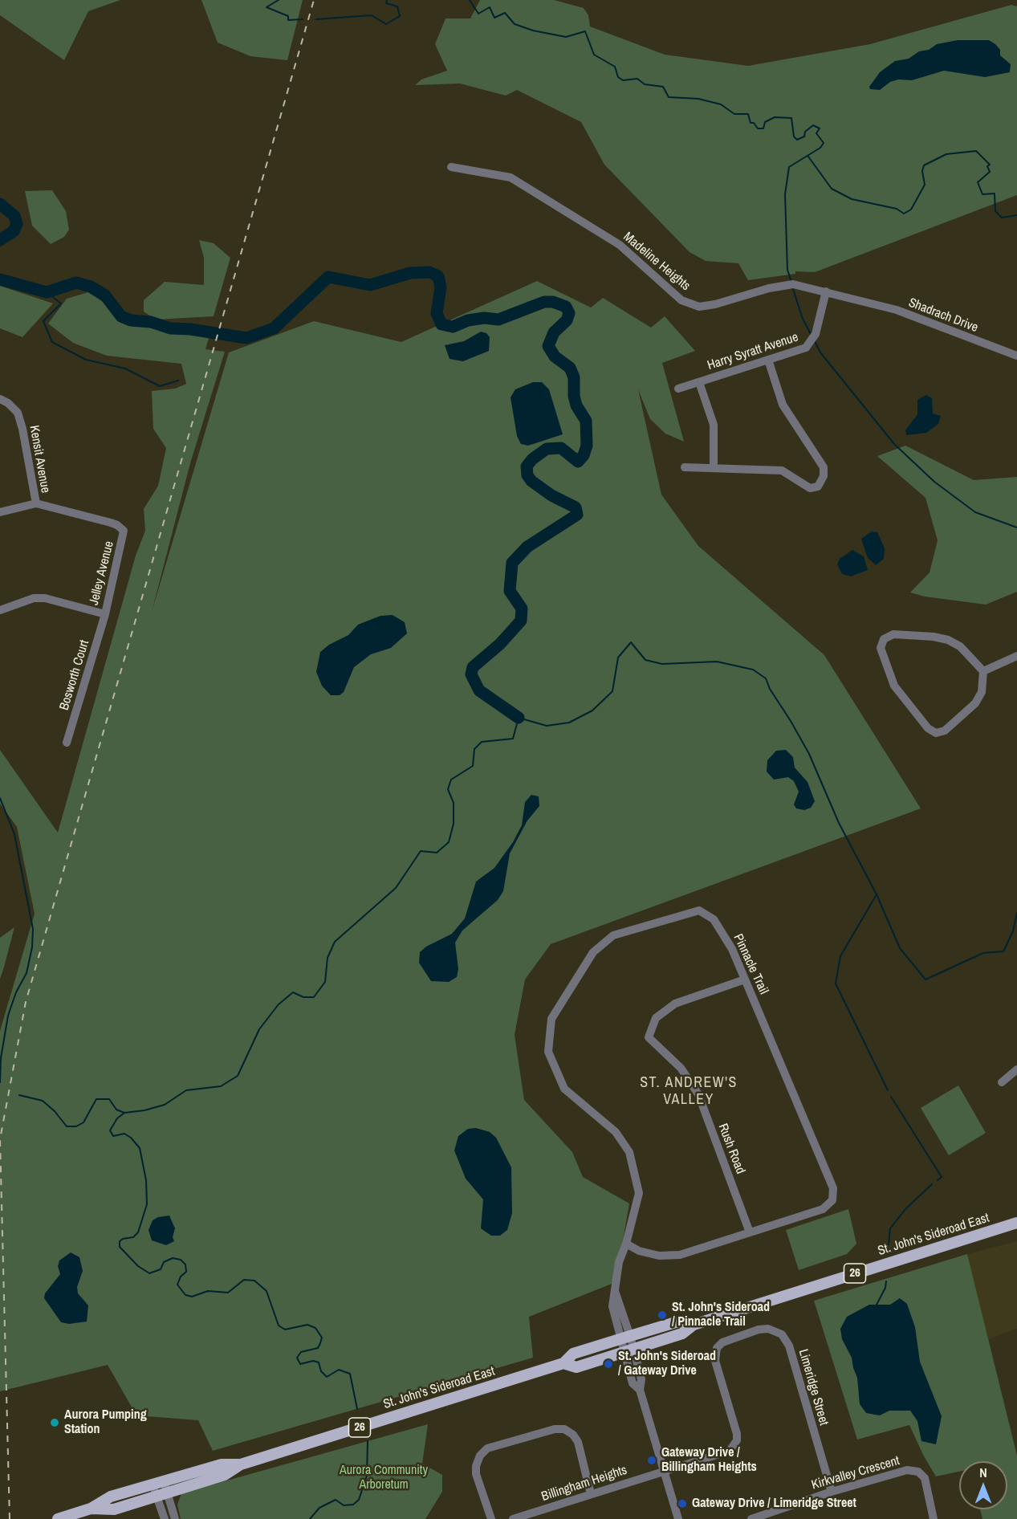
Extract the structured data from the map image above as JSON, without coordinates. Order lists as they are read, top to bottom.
{
  "streets": {
    "main road": ["St. John's Sideroad East", "26"],
    "street": [
      "Madeline Heights",
      "Shadrach Drive",
      "Harry Syratt Avenue",
      "Kensit Avenue",
      "Jelley Avenue",
      "Bosworth Court",
      "Pinnacle Trail",
      "Rush Road",
      "Limeridge Street",
      "Kirkvalley Crescent",
      "Billingham Heights"
    ]
  },
  "crossings": [
    ["Madeline Heights", "Shadrach Drive"],
    ["Madeline Heights", "Harry Syratt Avenue"],
    ["Kensit Avenue", "Jelley Avenue"],
    ["Jelley Avenue", "Bosworth Court"],
    ["Pinnacle Trail", "Rush Road"],
    ["Pinnacle Trail", "St. John's Sideroad East"],
    ["Pinnacle Trail", "Limeridge Street"],
    ["Pinnacle Trail", "Billingham Heights"],
    ["Limeridge Street", "Kirkvalley Crescent"],
    ["Limeridge Street", "Billingham Heights"]
  ],
  "districts": ["ST. ANDREW'S VALLEY"],
  "parks": ["Aurora Community Arboretum"],
  "places": [
    "St. John's Sideroad / Pinnacle Trail",
    "St. John's Sideroad / Gateway Drive",
    "Aurora Pumping Station",
    "Gateway Drive / Billingham Heights",
    "Gateway Drive / Limeridge Street"
  ],
  "north": "top"
}
